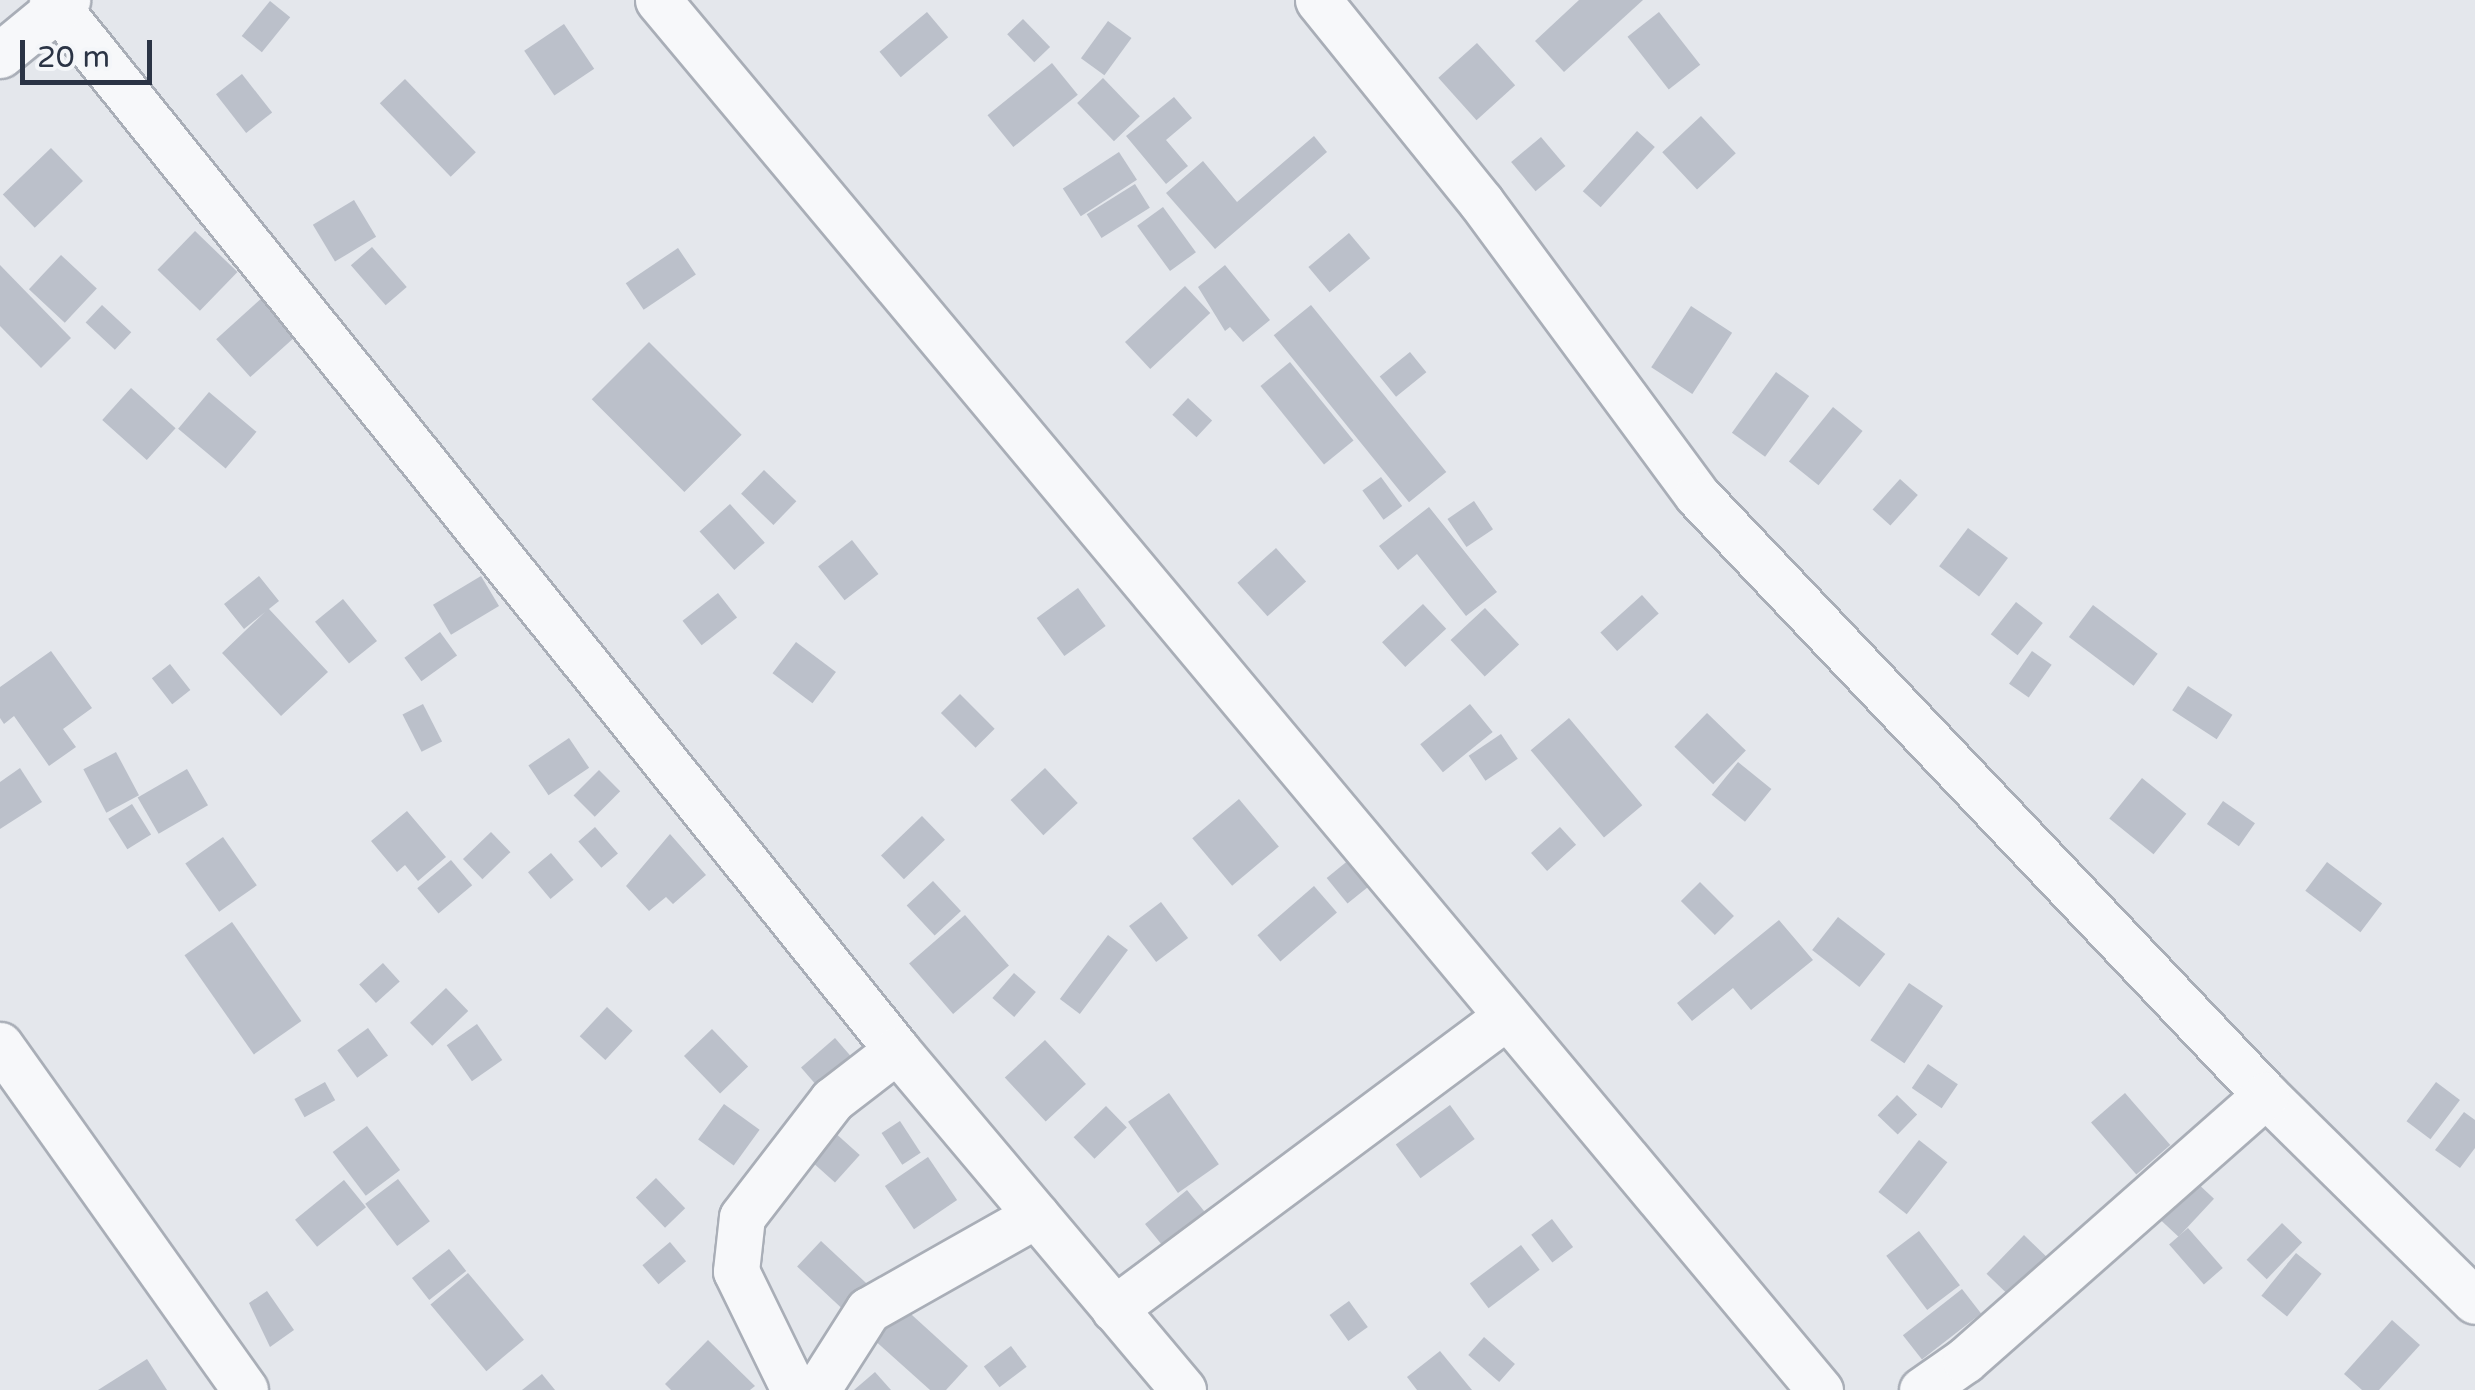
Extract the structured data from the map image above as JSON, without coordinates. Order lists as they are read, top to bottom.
{
  "scale_bar": "20 m"
}
